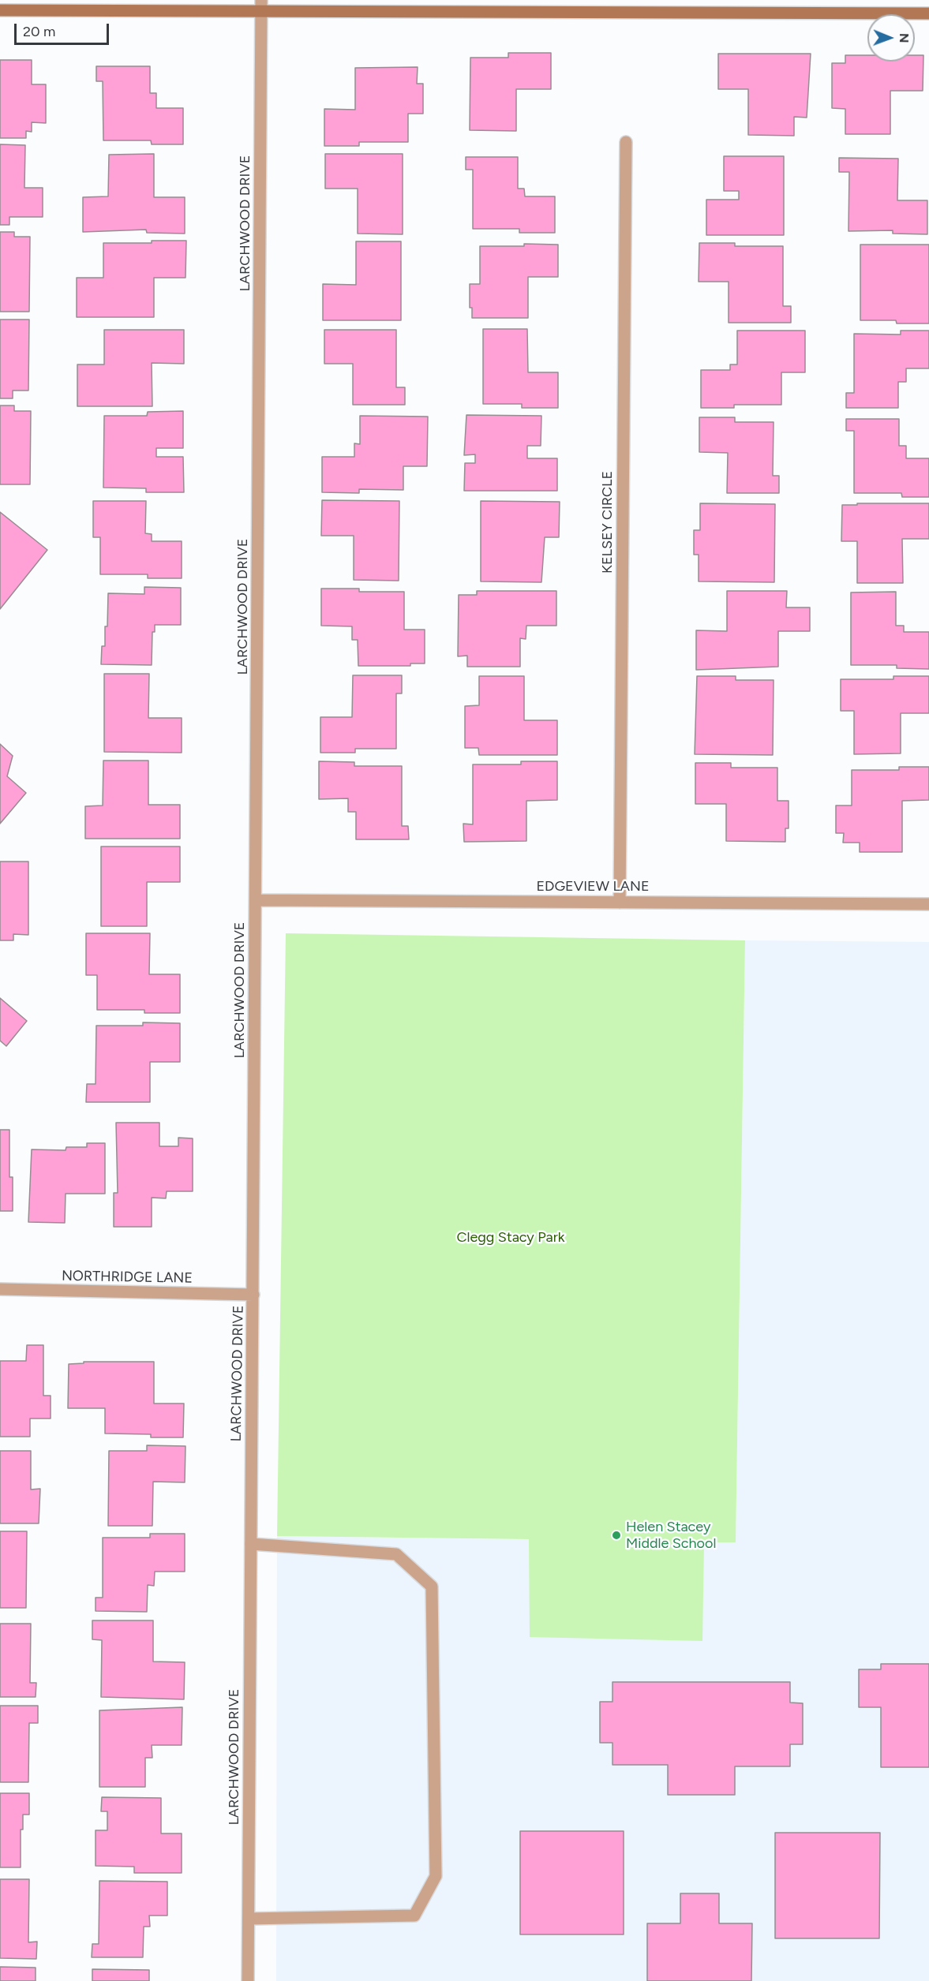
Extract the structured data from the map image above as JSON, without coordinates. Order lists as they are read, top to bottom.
{
  "streets": {
    "street": [
      "LARCHWOOD DRIVE",
      "KELSEY CIRCLE",
      "EDGEVIEW LANE",
      "NORTHRIDGE LANE"
    ]
  },
  "crossings": [
    ["LARCHWOOD DRIVE", "EDGEVIEW LANE"],
    ["LARCHWOOD DRIVE", "NORTHRIDGE LANE"],
    ["KELSEY CIRCLE", "EDGEVIEW LANE"]
  ],
  "parks": ["Clegg Stacy Park"],
  "places": ["Helen Stacey Middle School"],
  "scale_bar": "20 m",
  "north": "right"
}
